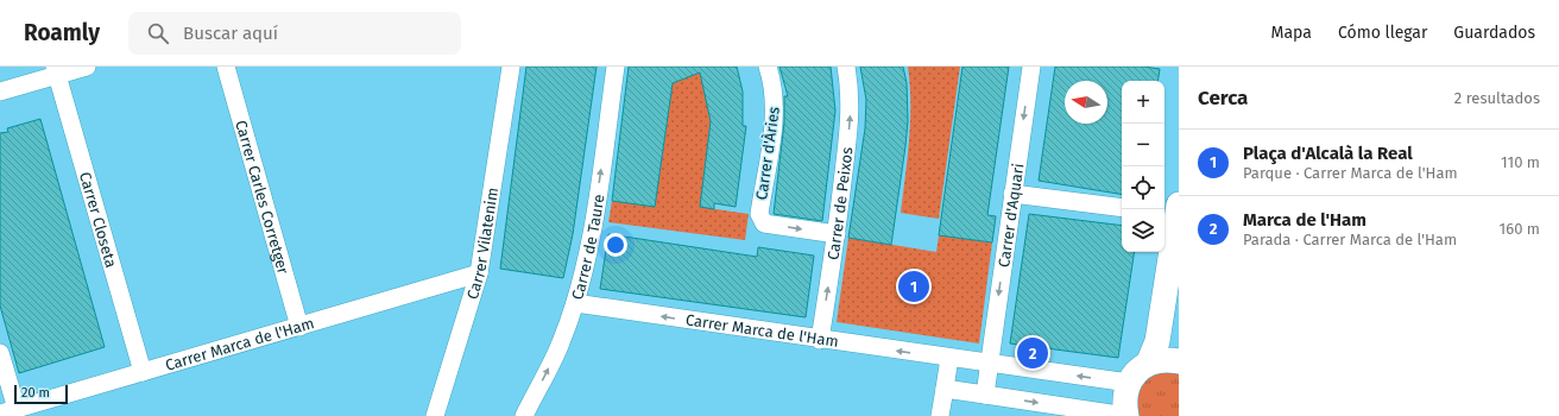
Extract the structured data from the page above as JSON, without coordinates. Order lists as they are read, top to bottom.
{
  "streets": {
    "street": [
      "Carrer d'Àries",
      "Carrer Carles Corretger",
      "Carrer de Peixos",
      "Carrer d'Aquari",
      "Carrer Closeta",
      "Carrer Vilatenim",
      "Carrer de Taure",
      "Carrer Marca de l'Ham"
    ]
  },
  "crossings": [
    ["Carrer d'Àries", "Carrer de Peixos"],
    ["Carrer Carles Corretger", "Carrer Marca de l'Ham"],
    ["Carrer de Peixos", "Carrer Marca de l'Ham"],
    ["Carrer d'Aquari", "Carrer Marca de l'Ham"],
    ["Carrer Closeta", "Carrer Marca de l'Ham"],
    ["Carrer Vilatenim", "Carrer Marca de l'Ham"],
    ["Carrer de Taure", "Carrer Marca de l'Ham"]
  ],
  "one_way": [
    "Carrer de Peixos",
    "Carrer d'Aquari",
    "Carrer de Taure",
    "Carrer Marca de l'Ham"
  ],
  "scale_bar": "20 m",
  "north": "left",
  "page": {
    "header": "Roamly",
    "search": "Buscar aquí",
    "nav": ["Mapa", "Cómo llegar", "Guardados"],
    "heading": ["Cerca", "2 resultados"],
    "map_buttons": ["+", "−"],
    "list": [
      {
        "mark": "1",
        "name": "Plaça d'Alcalà la Real",
        "note": "Parque · Carrer Marca de l'Ham",
        "value": "110 m"
      },
      {
        "mark": "2",
        "name": "Marca de l'Ham",
        "note": "Parada · Carrer Marca de l'Ham",
        "value": "160 m"
      }
    ],
    "pins": ["1", "2"],
    "scale": "20 m"
  }
}
